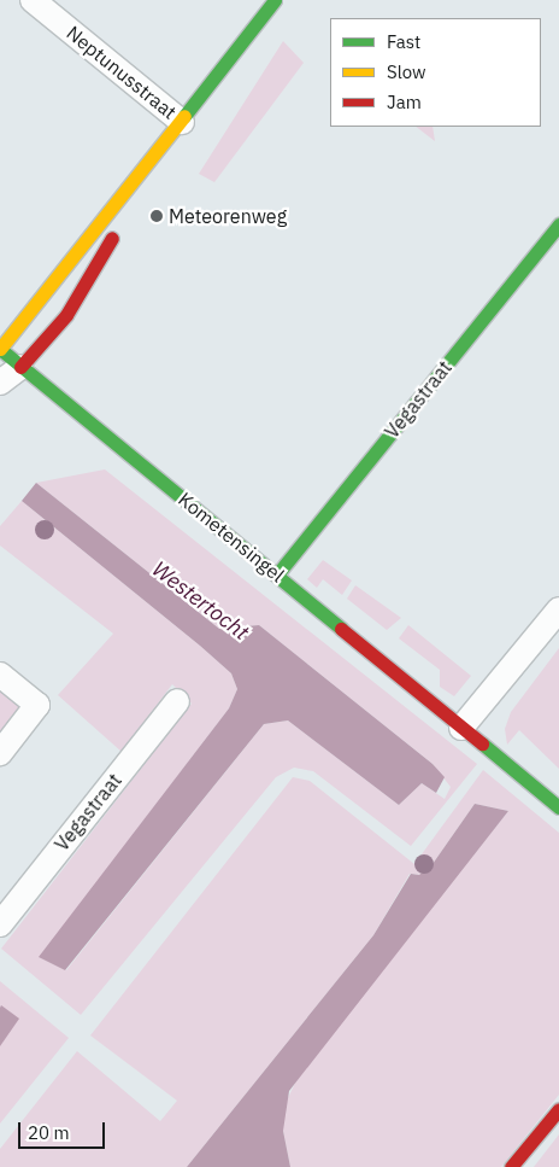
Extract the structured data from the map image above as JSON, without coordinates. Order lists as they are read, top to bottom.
{
  "streets": {
    "street": ["Neptunusstraat", "Vegastraat", "Kometensingel"]
  },
  "crossings": [
    ["Vegastraat", "Kometensingel"]
  ],
  "water": ["Westertocht"],
  "places": ["Meteorenweg"],
  "legend": ["Fast", "Slow", "Jam"],
  "scale_bar": "20 m"
}
